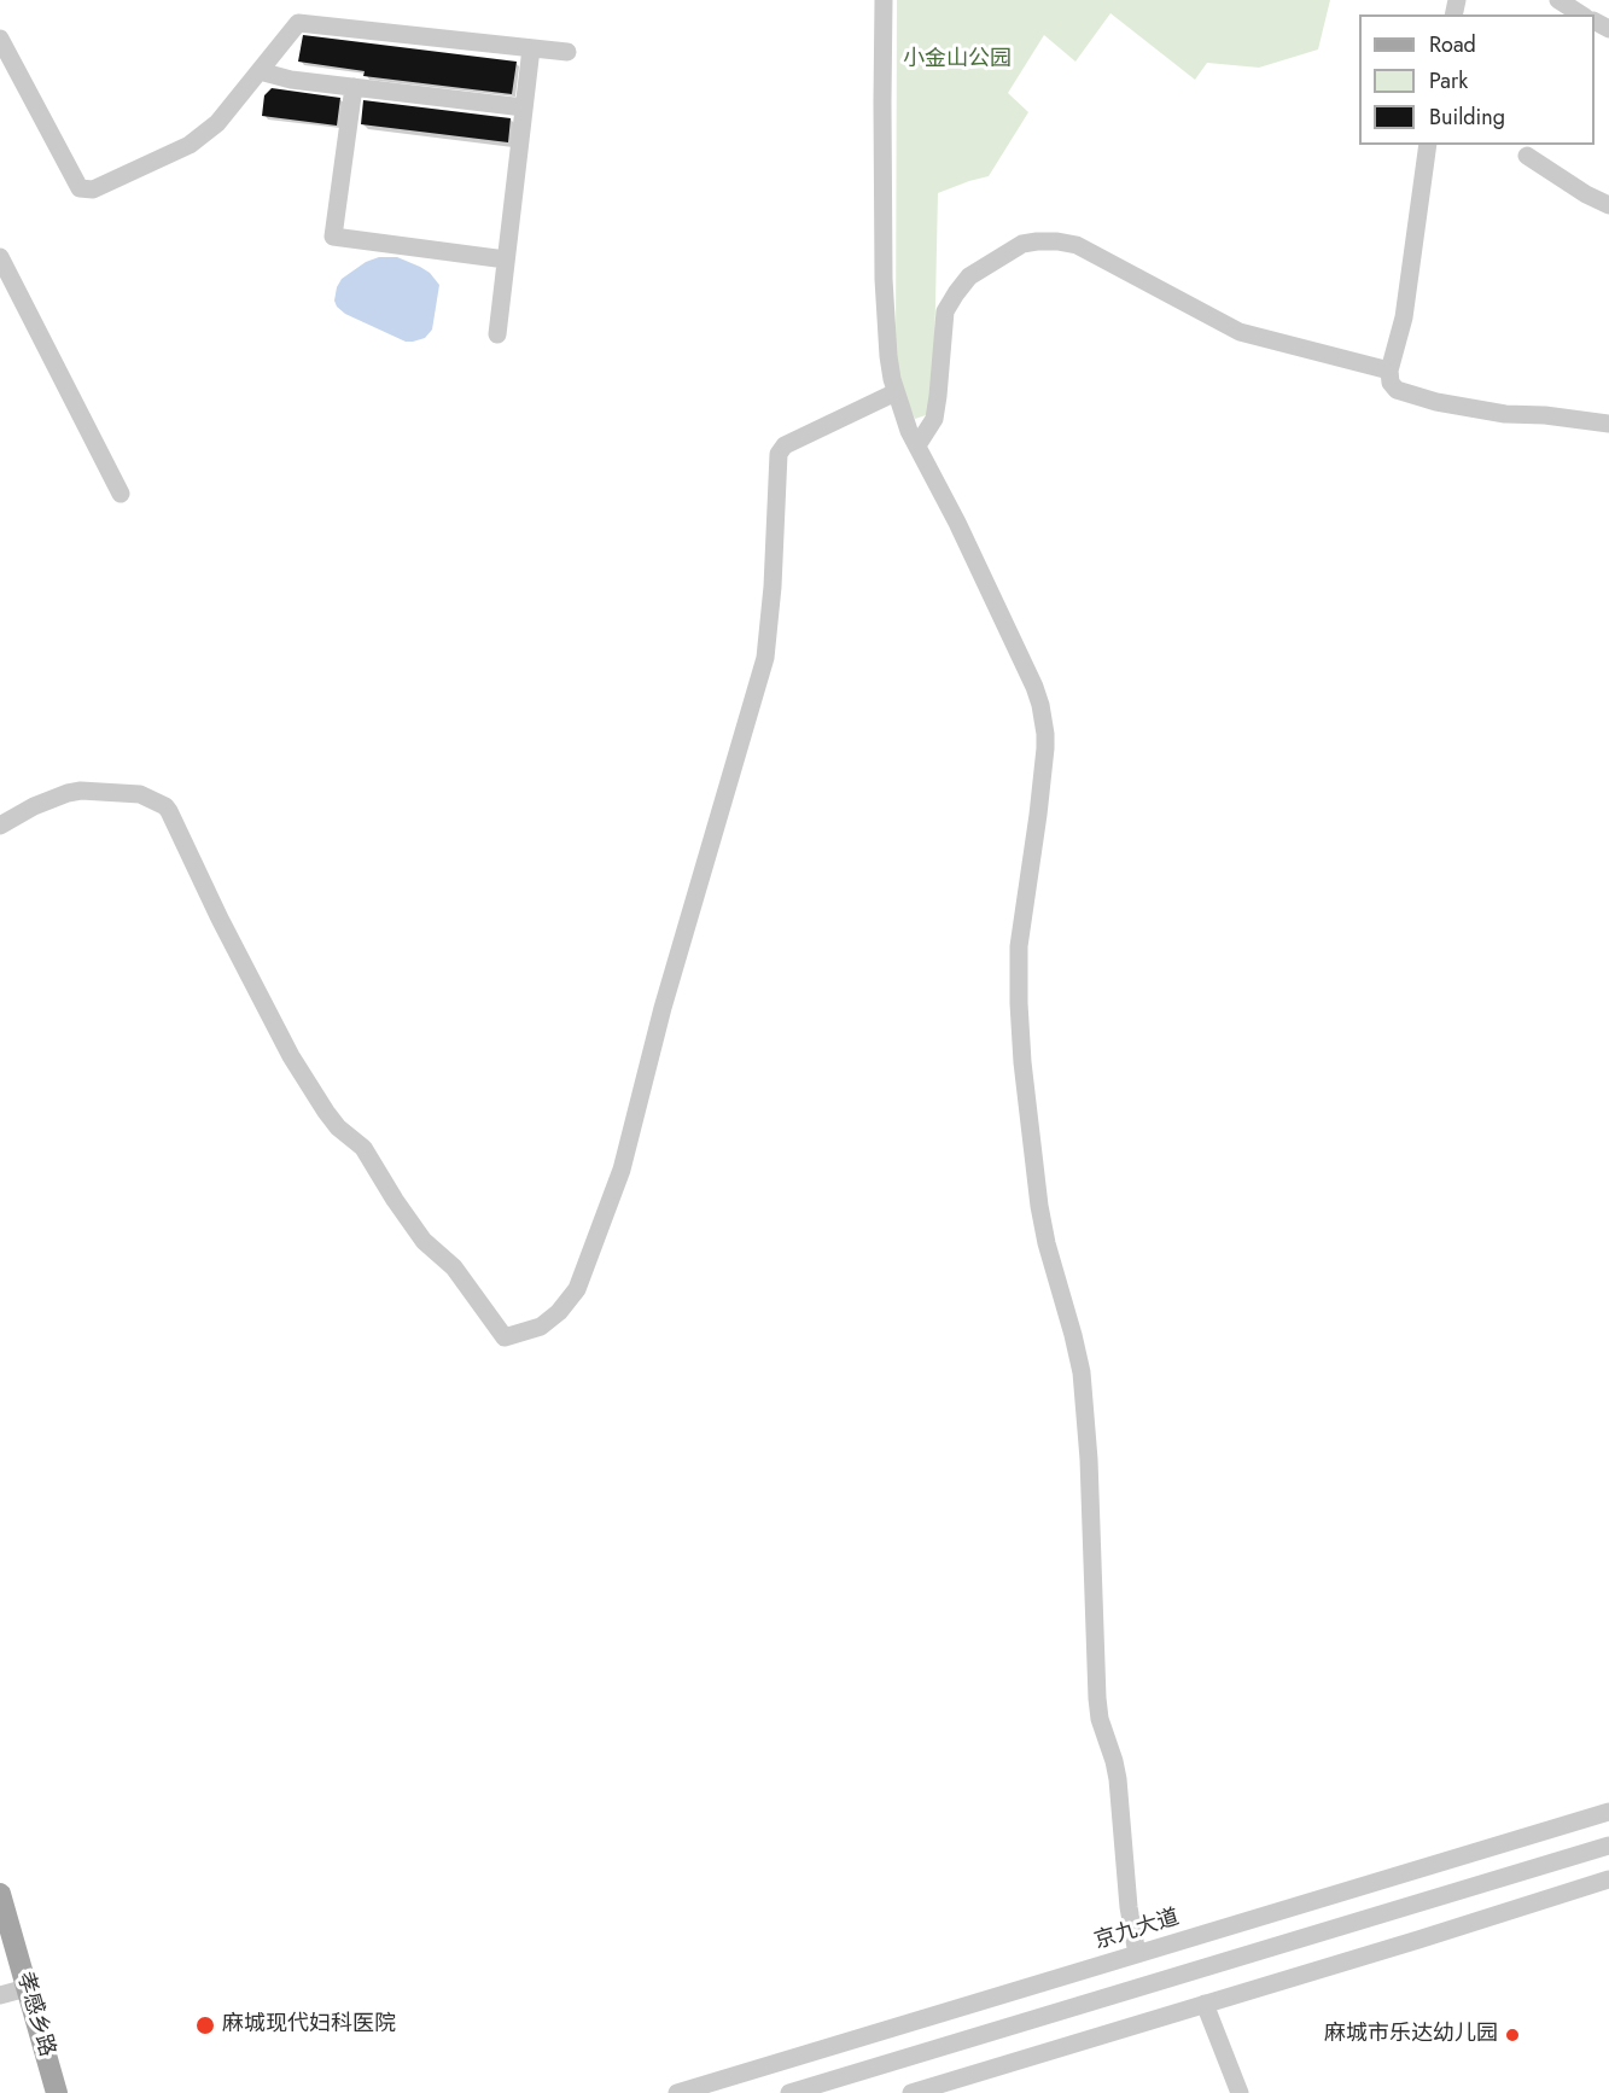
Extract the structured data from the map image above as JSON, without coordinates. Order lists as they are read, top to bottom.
{
  "streets": {
    "main road": ["孝感乡路"],
    "street": ["京九大道"]
  },
  "parks": ["小金山公园"],
  "places": ["麻城现代妇科医院", "麻城市乐达幼儿园"],
  "legend": ["Road", "Park", "Building"]
}
